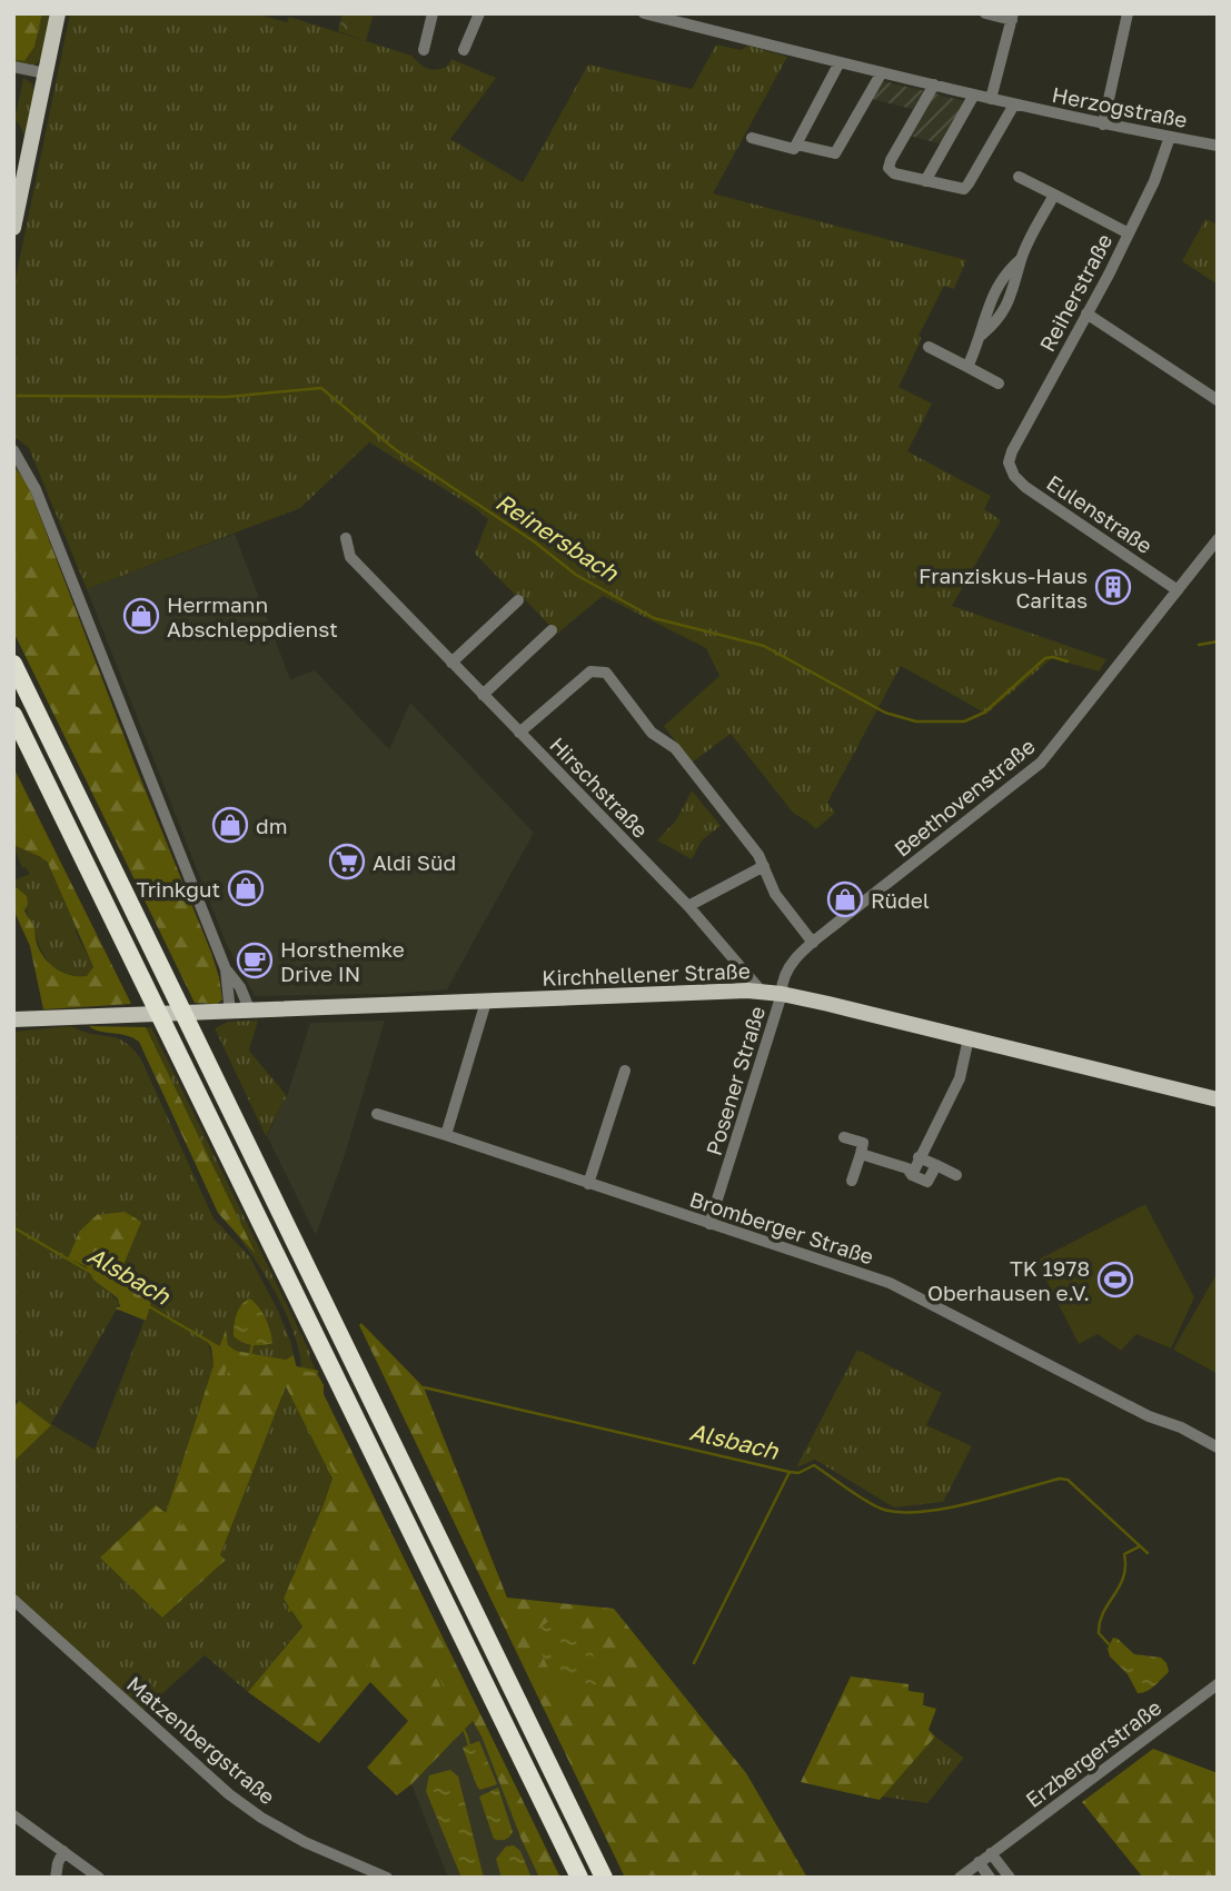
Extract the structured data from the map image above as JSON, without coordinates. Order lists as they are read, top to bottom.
{
  "streets": {
    "main road": ["Kirchhellener Straße"],
    "street": [
      "Herzogstraße",
      "Reiherstraße",
      "Eulenstraße",
      "Hirschstraße",
      "Beethovenstraße",
      "Posener Straße",
      "Bromberger Straße",
      "Matzenbergstraße",
      "Erzbergerstraße"
    ]
  },
  "crossings": [
    ["Herzogstraße", "Reiherstraße"],
    ["Reiherstraße", "Eulenstraße"],
    ["Eulenstraße", "Beethovenstraße"],
    ["Hirschstraße", "Kirchhellener Straße"],
    ["Beethovenstraße", "Kirchhellener Straße"],
    ["Beethovenstraße", "Posener Straße"],
    ["Kirchhellener Straße", "Posener Straße"],
    ["Posener Straße", "Bromberger Straße"]
  ],
  "water": ["Reinersbach", "Alsbach"],
  "places": {
    "building": ["Franziskus-Haus Caritas"],
    "shop": [
      "Herrmann Abschleppdienst",
      "dm",
      "Trinkgut",
      "Rüdel"
    ],
    "supermarket": ["Aldi Süd"],
    "cafe": ["Horsthemke Drive IN"],
    "sports": ["TK 1978 Oberhausen e.V."]
  }
}
